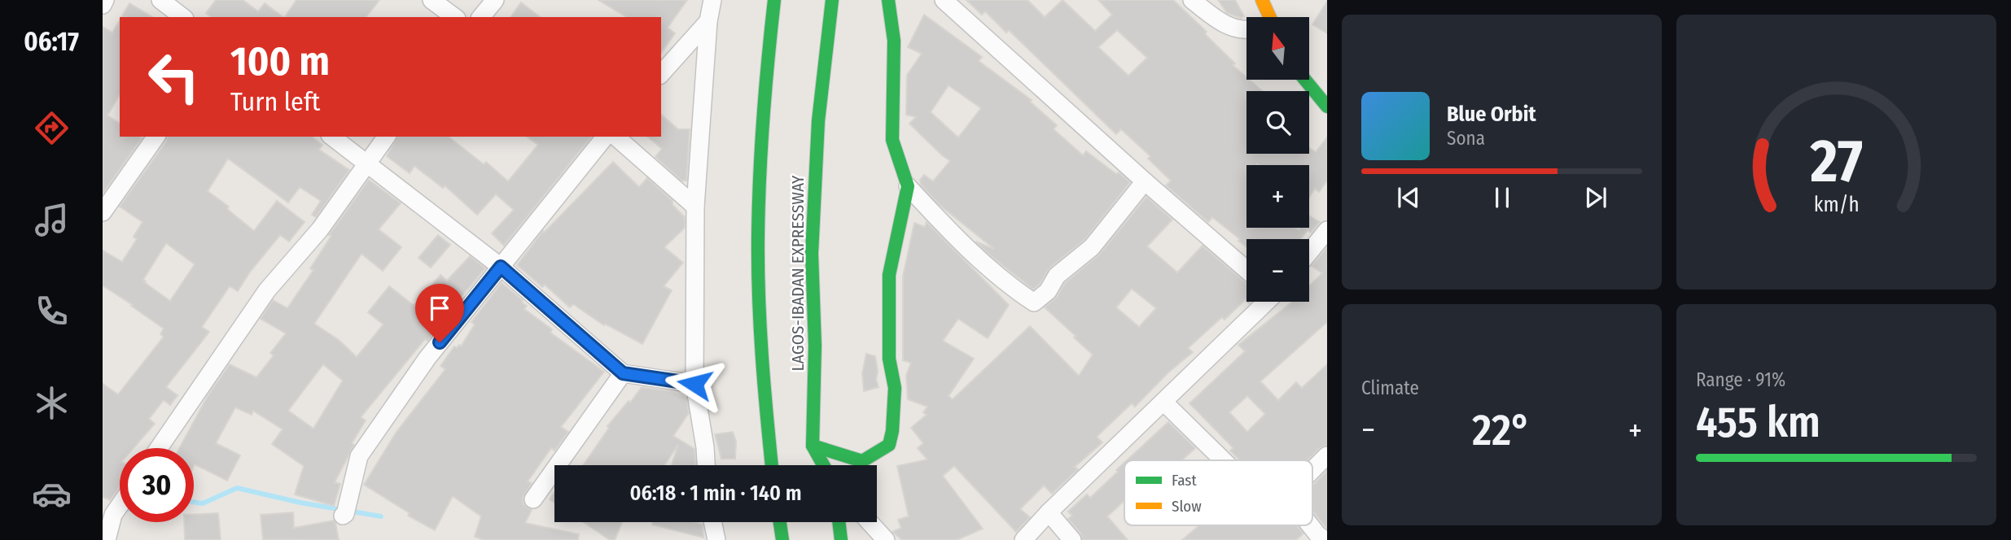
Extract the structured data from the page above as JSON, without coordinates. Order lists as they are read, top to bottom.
{
  "streets": {
    "main road": ["LAGOS-IBADAN EXPRESSWAY"]
  },
  "legend": ["Fast", "Slow"],
  "north": "top",
  "page": {
    "tabs": "06:17",
    "map_buttons": ["+", "−"],
    "turn": ["100 m", "Turn left"],
    "song": ["Blue Orbit", "Sona"],
    "tile": [
      "Climate",
      ["Range · 91%", "455 km"]
    ],
    "heat": ["−", "22°", "+"],
    "limit": "30",
    "trip": "06:18 · 1 min · 140 m",
    "gauge": ["27", "km/h"]
  }
}
